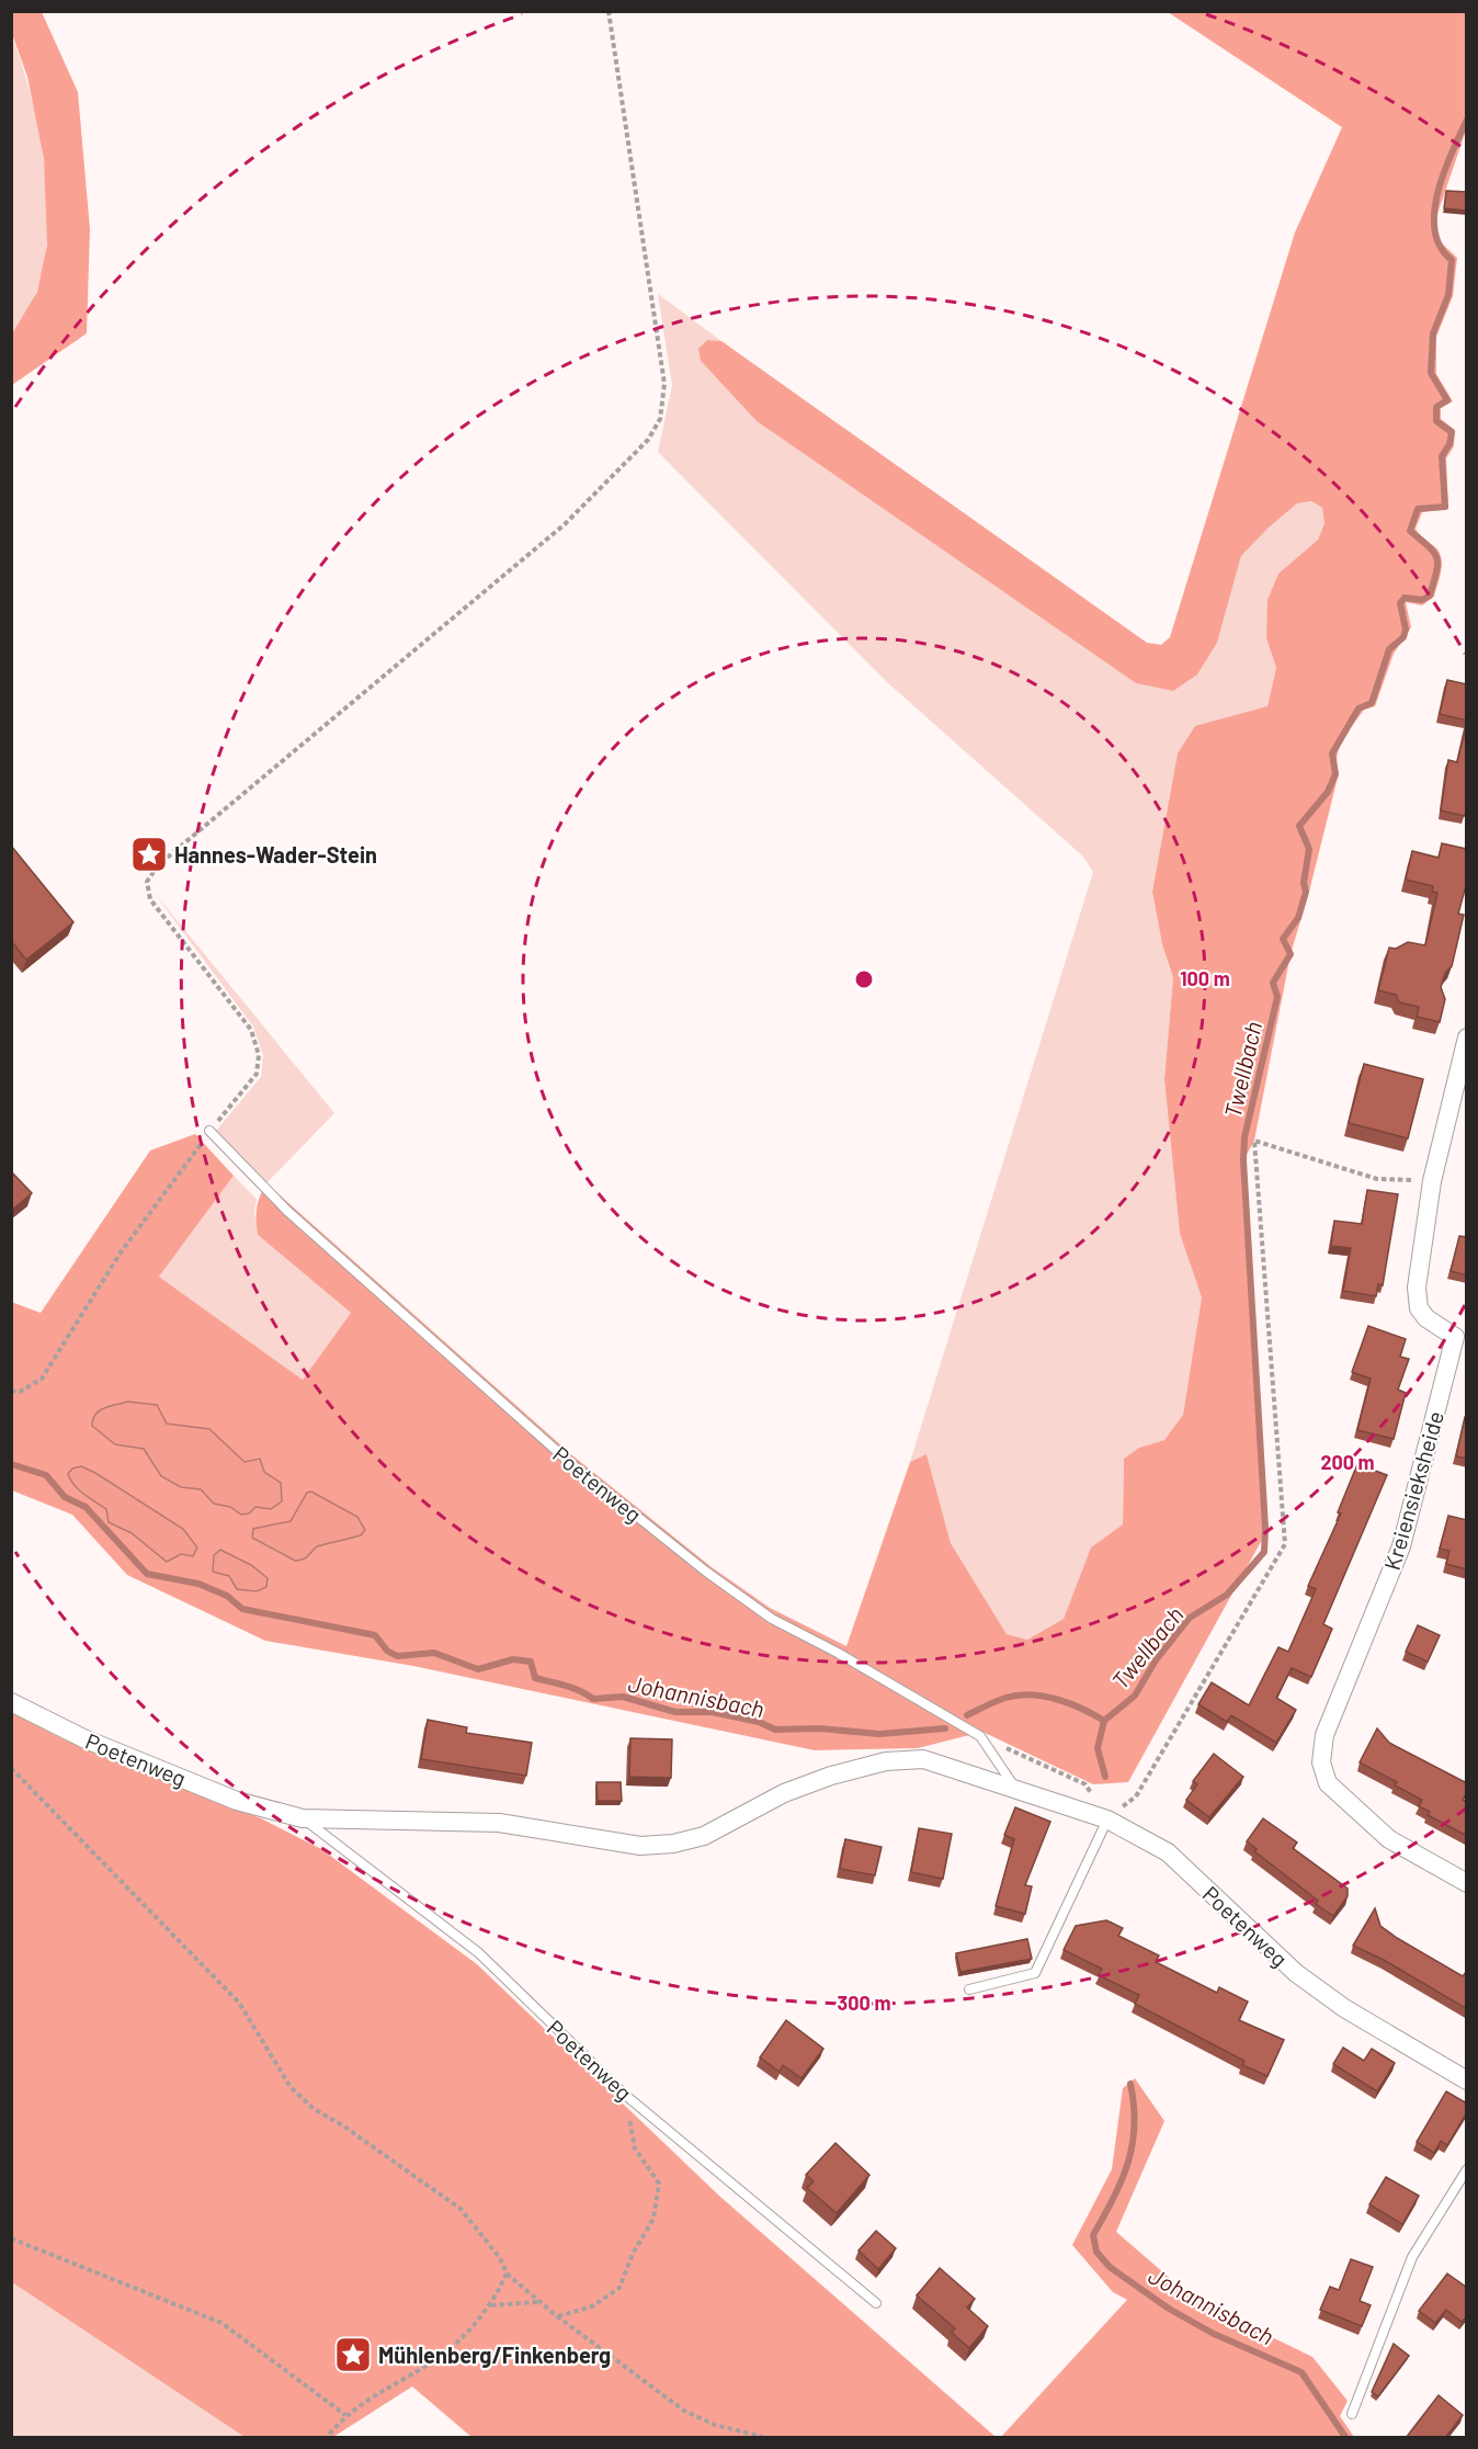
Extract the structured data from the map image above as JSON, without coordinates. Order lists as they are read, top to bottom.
{
  "streets": {
    "street": ["Poetenweg", "Kreiensieksheide"]
  },
  "water": ["Twellbach", "Johannisbach"],
  "places": {
    "place": ["Hannes-Wader-Stein", "Mühlenberg/Finkenberg"]
  },
  "rings": ["100 m", "200 m", "300 m"]
}
